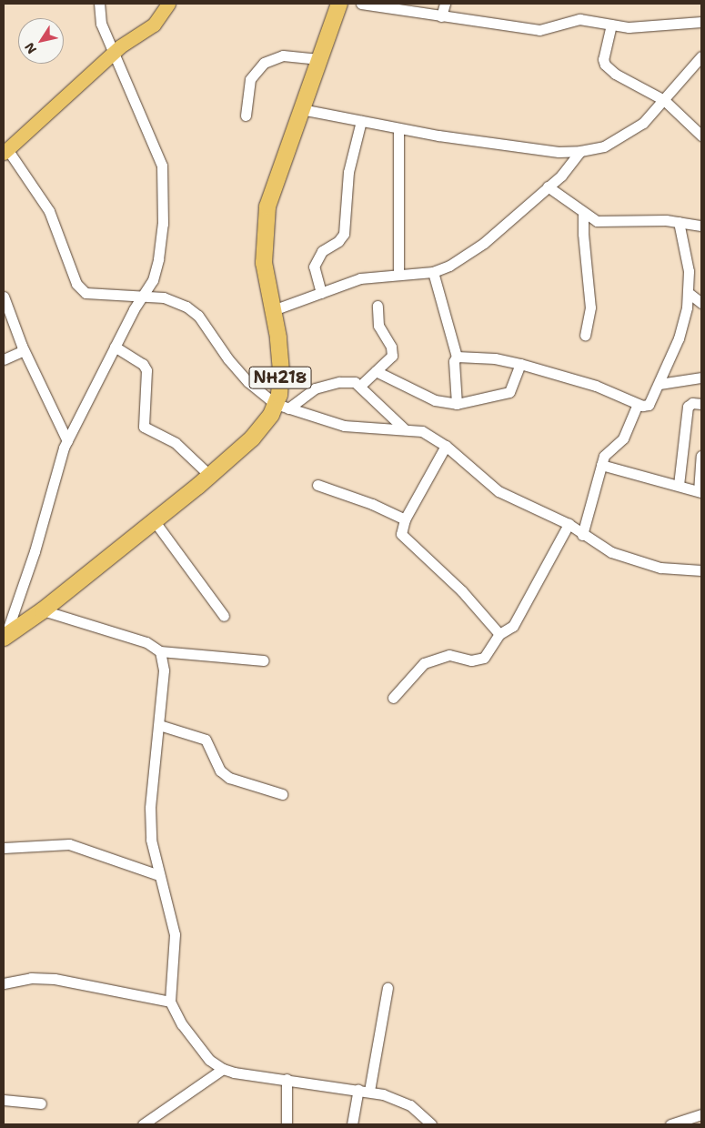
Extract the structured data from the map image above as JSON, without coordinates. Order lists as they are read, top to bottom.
{
  "streets": {
    "highway": ["NH218"]
  },
  "north": "bottom left"
}
